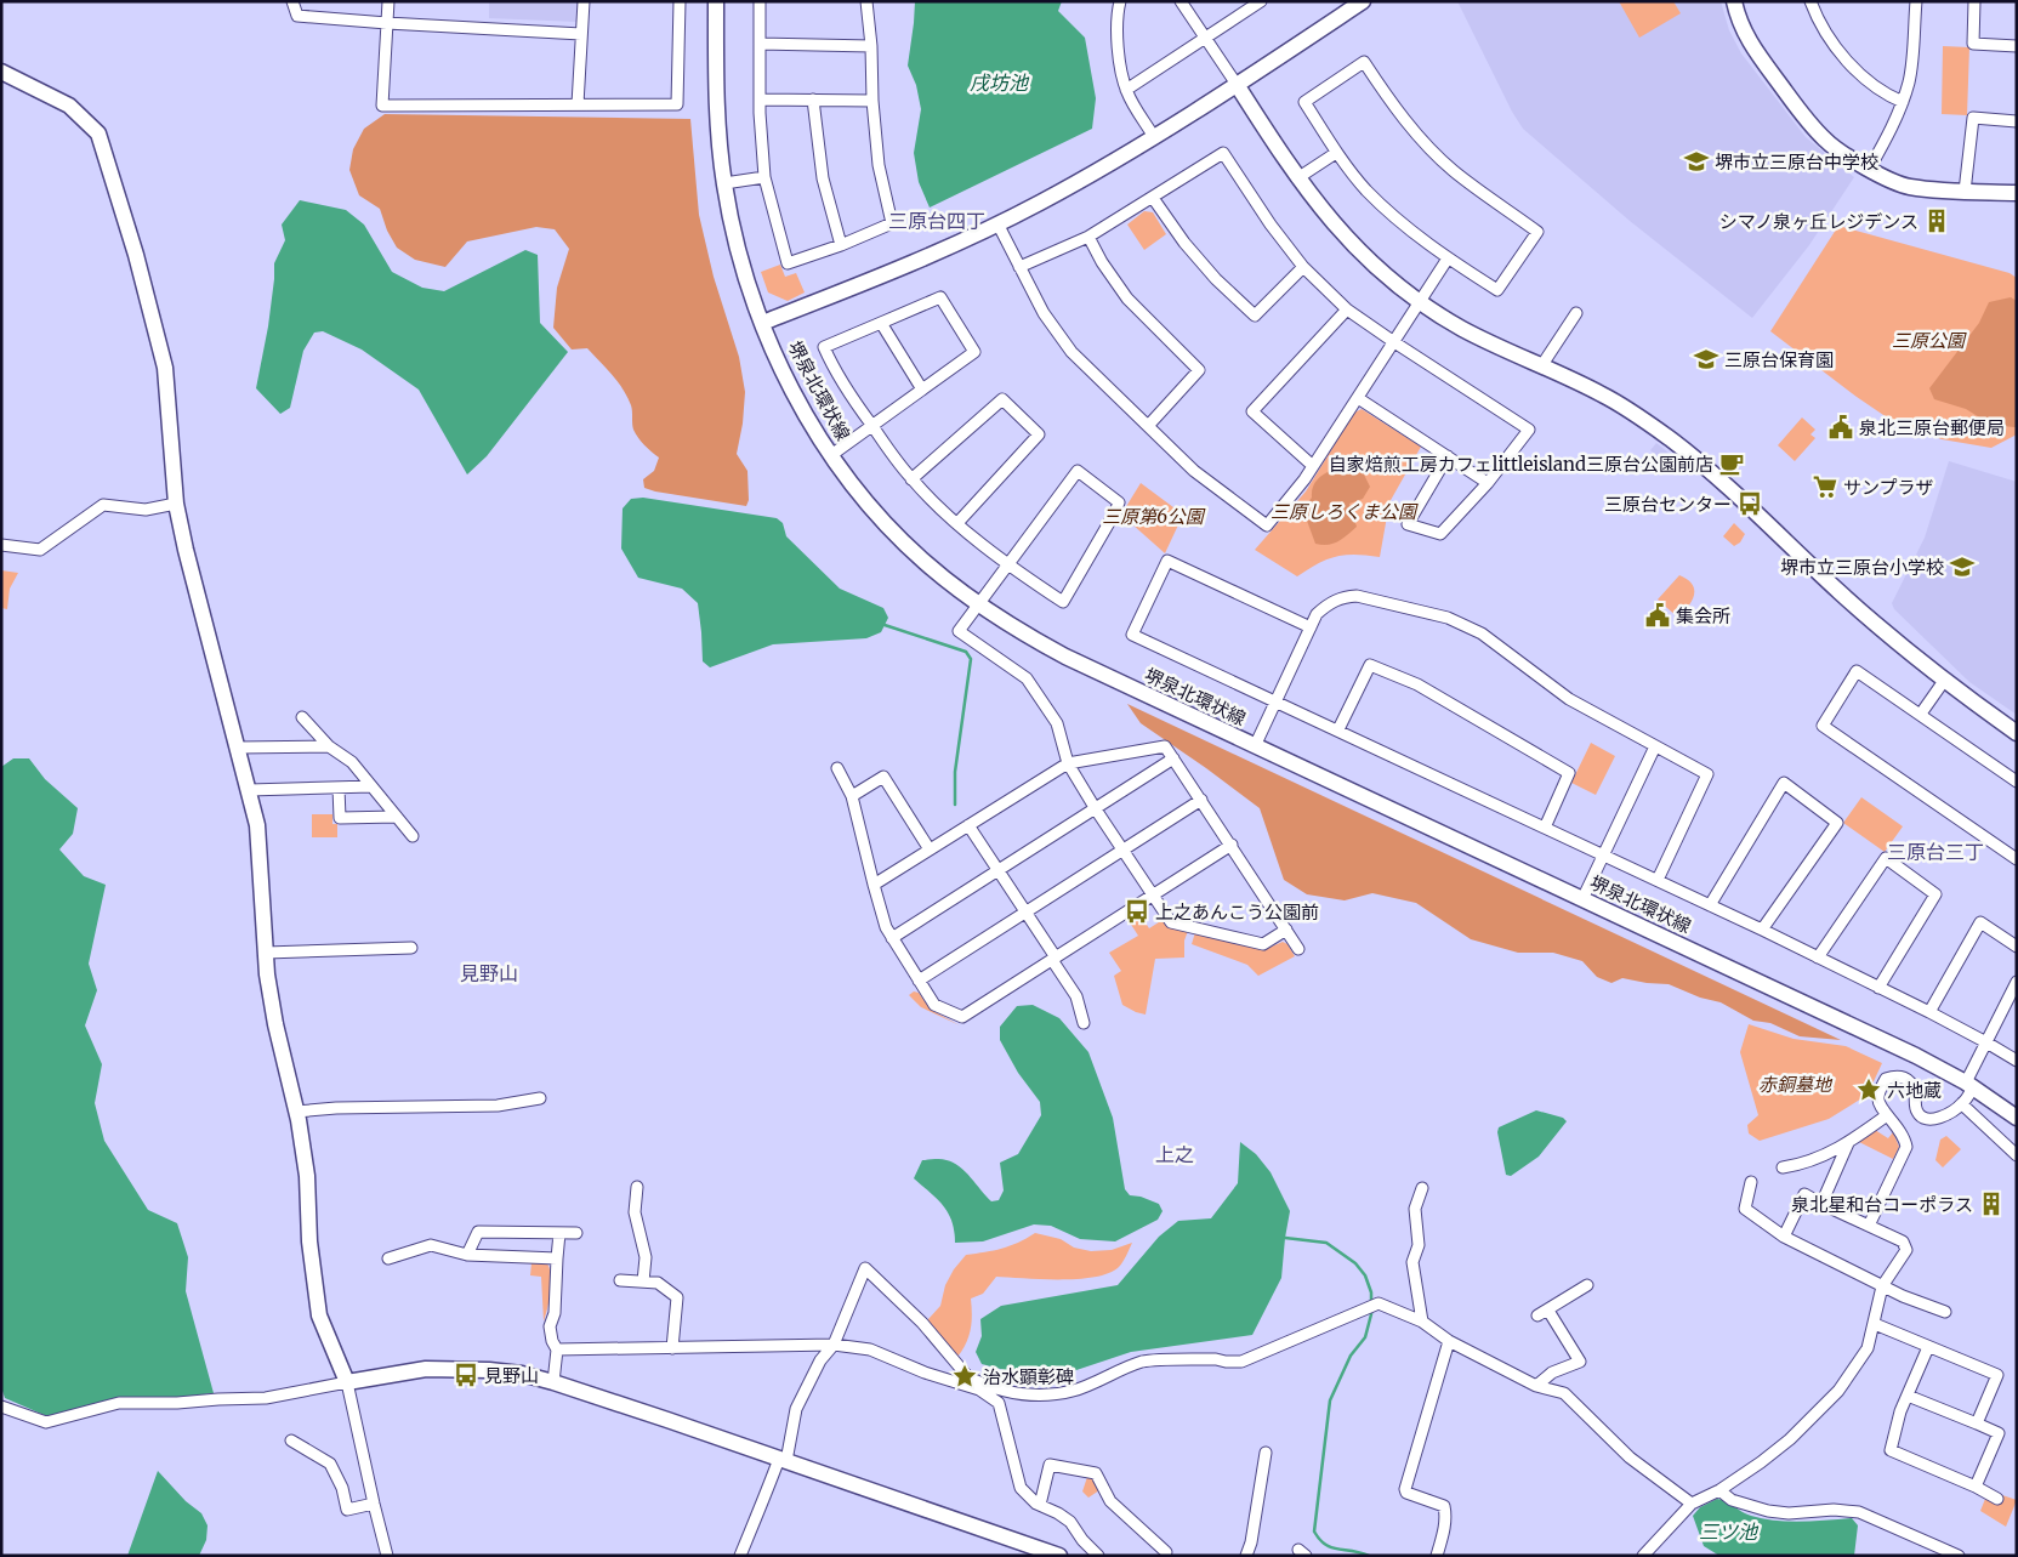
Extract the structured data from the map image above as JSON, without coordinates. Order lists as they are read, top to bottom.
{
  "streets": {
    "street": ["堺泉北環状線"]
  },
  "districts": [
    "三原台四丁",
    "三原台三丁",
    "見野山",
    "上之"
  ],
  "water": ["戌坊池", "三ツ池"],
  "parks": [
    "三原公園",
    "三原しろくま公園",
    "三原第6公園",
    "赤銅墓地"
  ],
  "places": {
    "school or university": ["堺市立三原台中学校", "三原台保育園", "堺市立三原台小学校"],
    "building": ["シマノ泉ヶ丘レジデンス", "泉北星和台コーポラス"],
    "public building": ["泉北三原台郵便局", "集会所"],
    "cafe": ["自家焙煎工房カフェlittleisland三原台公園前店"],
    "supermarket": ["サンプラザ"],
    "bus stop": ["三原台センター", "上之あんこう公園前", "見野山"],
    "place": ["六地蔵", "治水顕彰碑"]
  }
}
